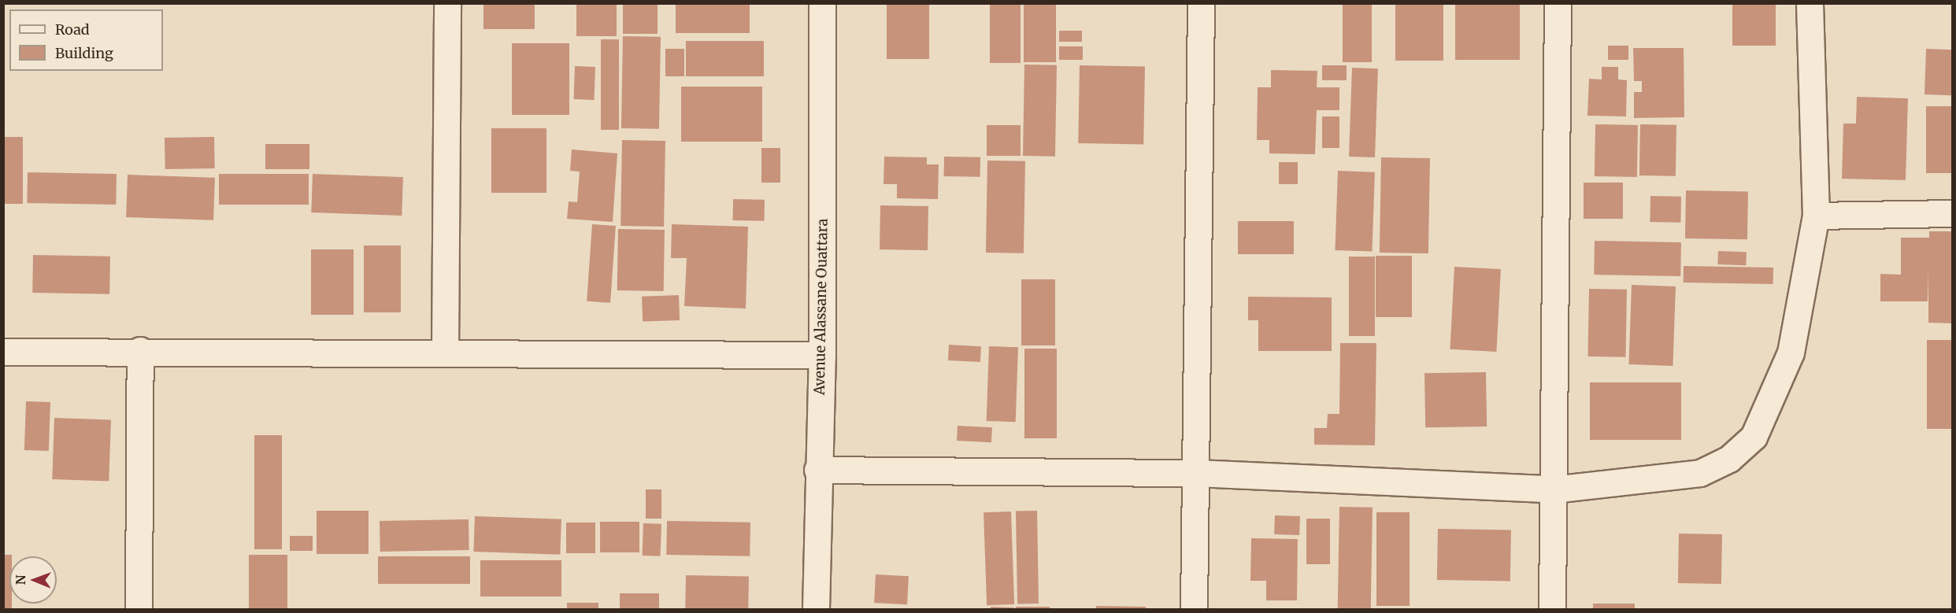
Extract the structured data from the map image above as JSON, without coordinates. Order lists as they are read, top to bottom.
{
  "streets": {
    "street": ["Avenue Alassane Ouattara"]
  },
  "legend": ["Road", "Building"],
  "north": "left"
}
